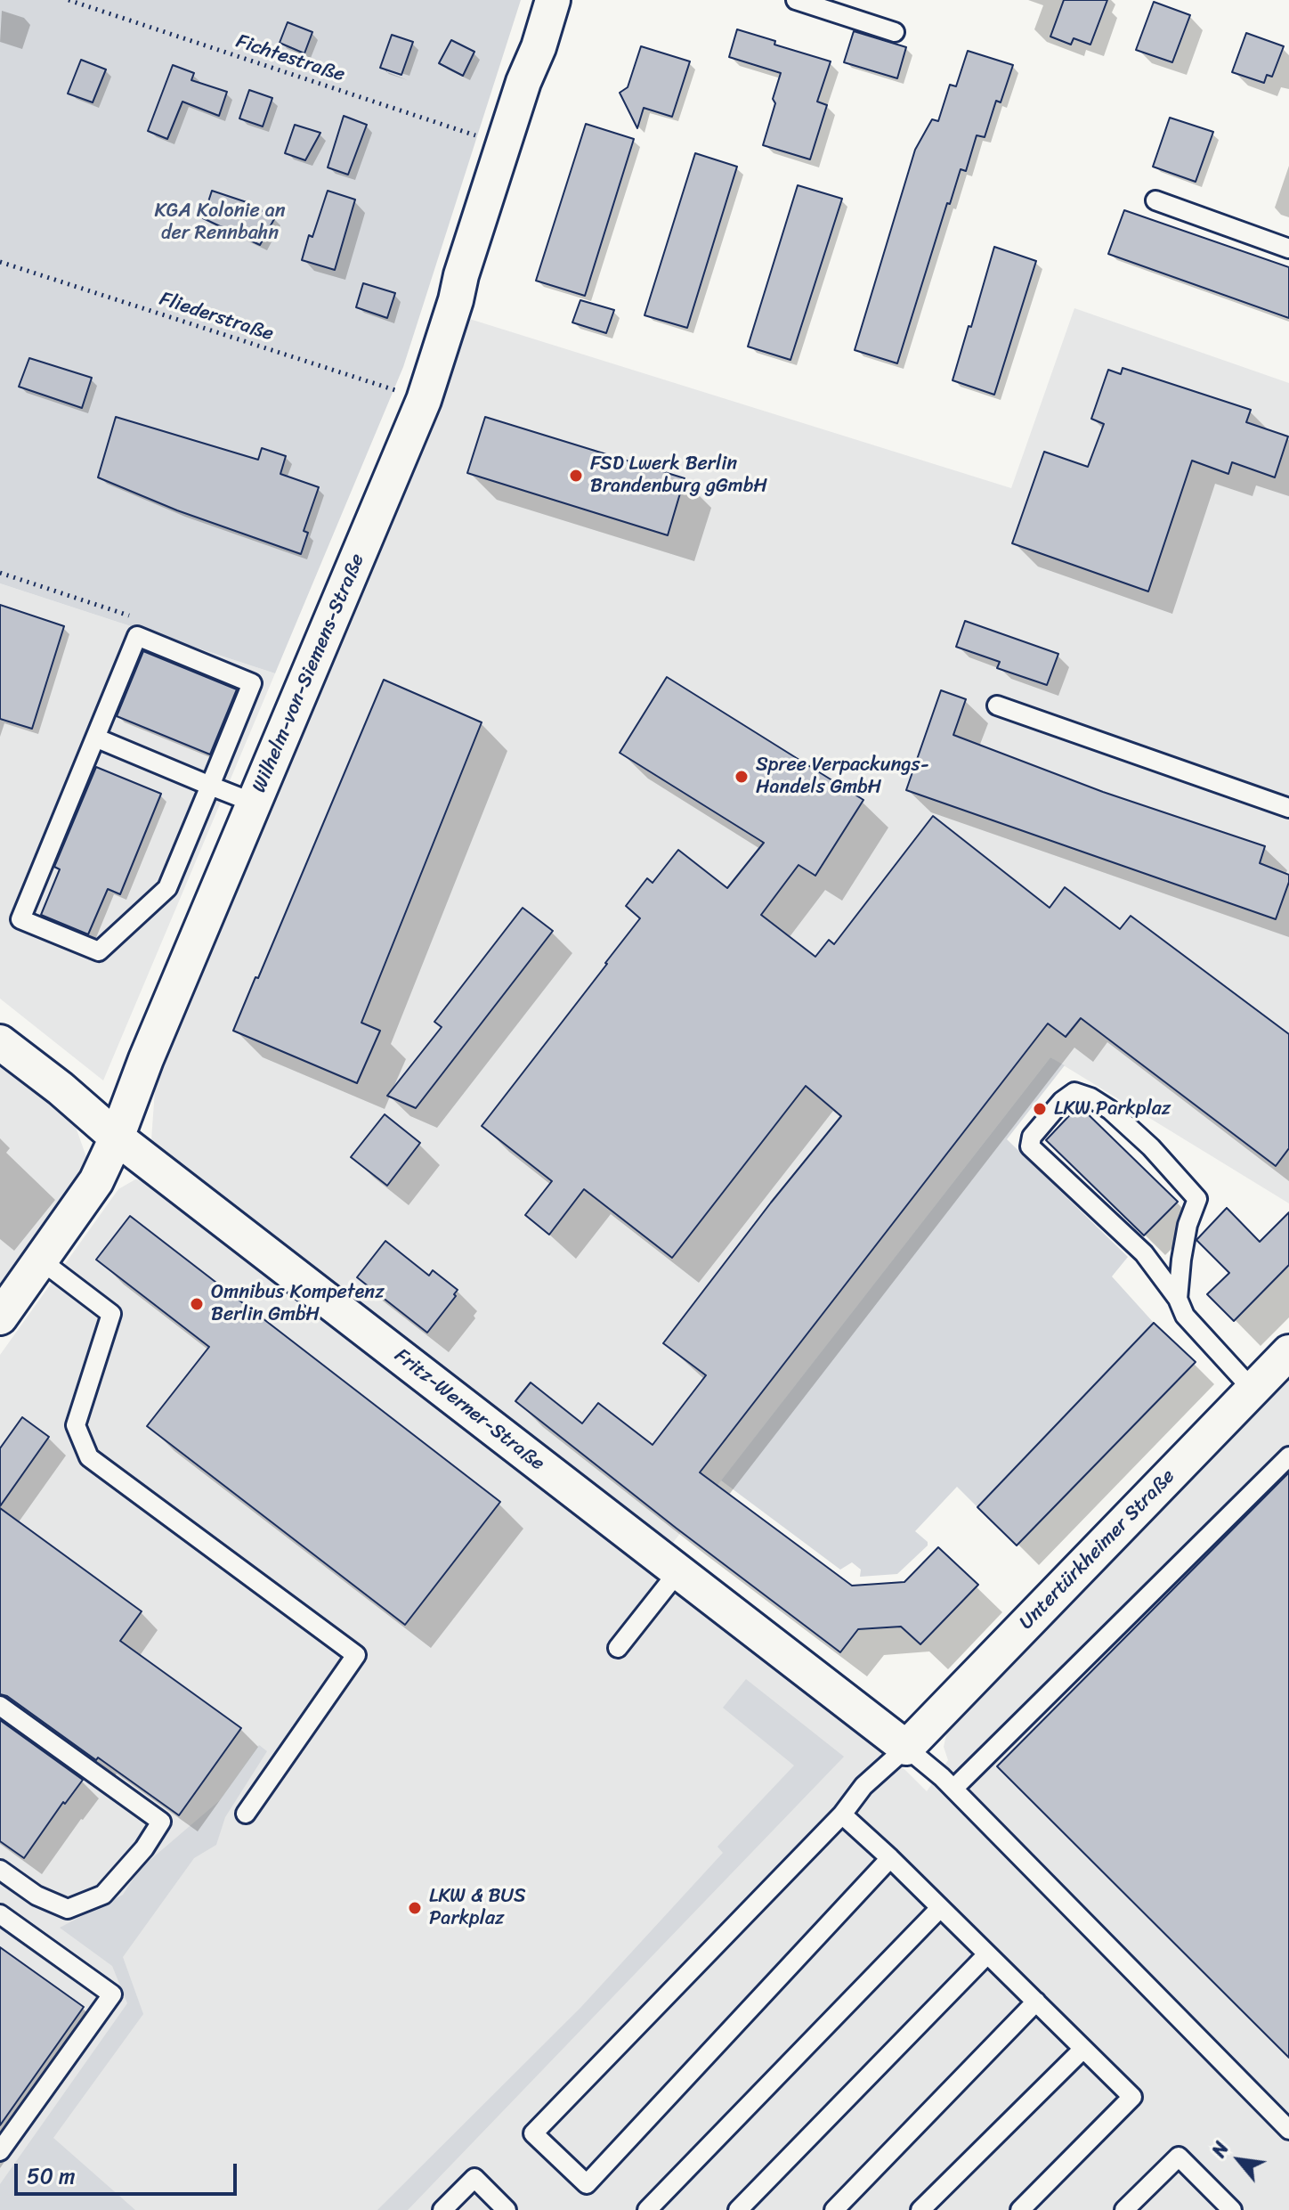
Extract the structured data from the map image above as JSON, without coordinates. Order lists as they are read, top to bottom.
{
  "streets": {
    "street": ["Wilhelm-von-Siemens-Straße", "Fritz-Werner-Straße", "Untertürkheimer Straße"],
    "path": ["Fichtestraße", "Fliederstraße"]
  },
  "crossings": [
    ["Fichtestraße", "Wilhelm-von-Siemens-Straße"],
    ["Fliederstraße", "Wilhelm-von-Siemens-Straße"],
    ["Wilhelm-von-Siemens-Straße", "Fritz-Werner-Straße"],
    ["Fritz-Werner-Straße", "Untertürkheimer Straße"]
  ],
  "parks": ["KGA Kolonie an der Rennbahn"],
  "places": [
    "FSD Lwerk Berlin Brandenburg gGmbH",
    "Spree Verpackungs- Handels GmbH",
    "LKW Parkplaz",
    "Omnibus Kompetenz Berlin GmbH",
    "LKW & BUS Parkplaz"
  ],
  "scale_bar": "50 m",
  "north": "top left"
}
